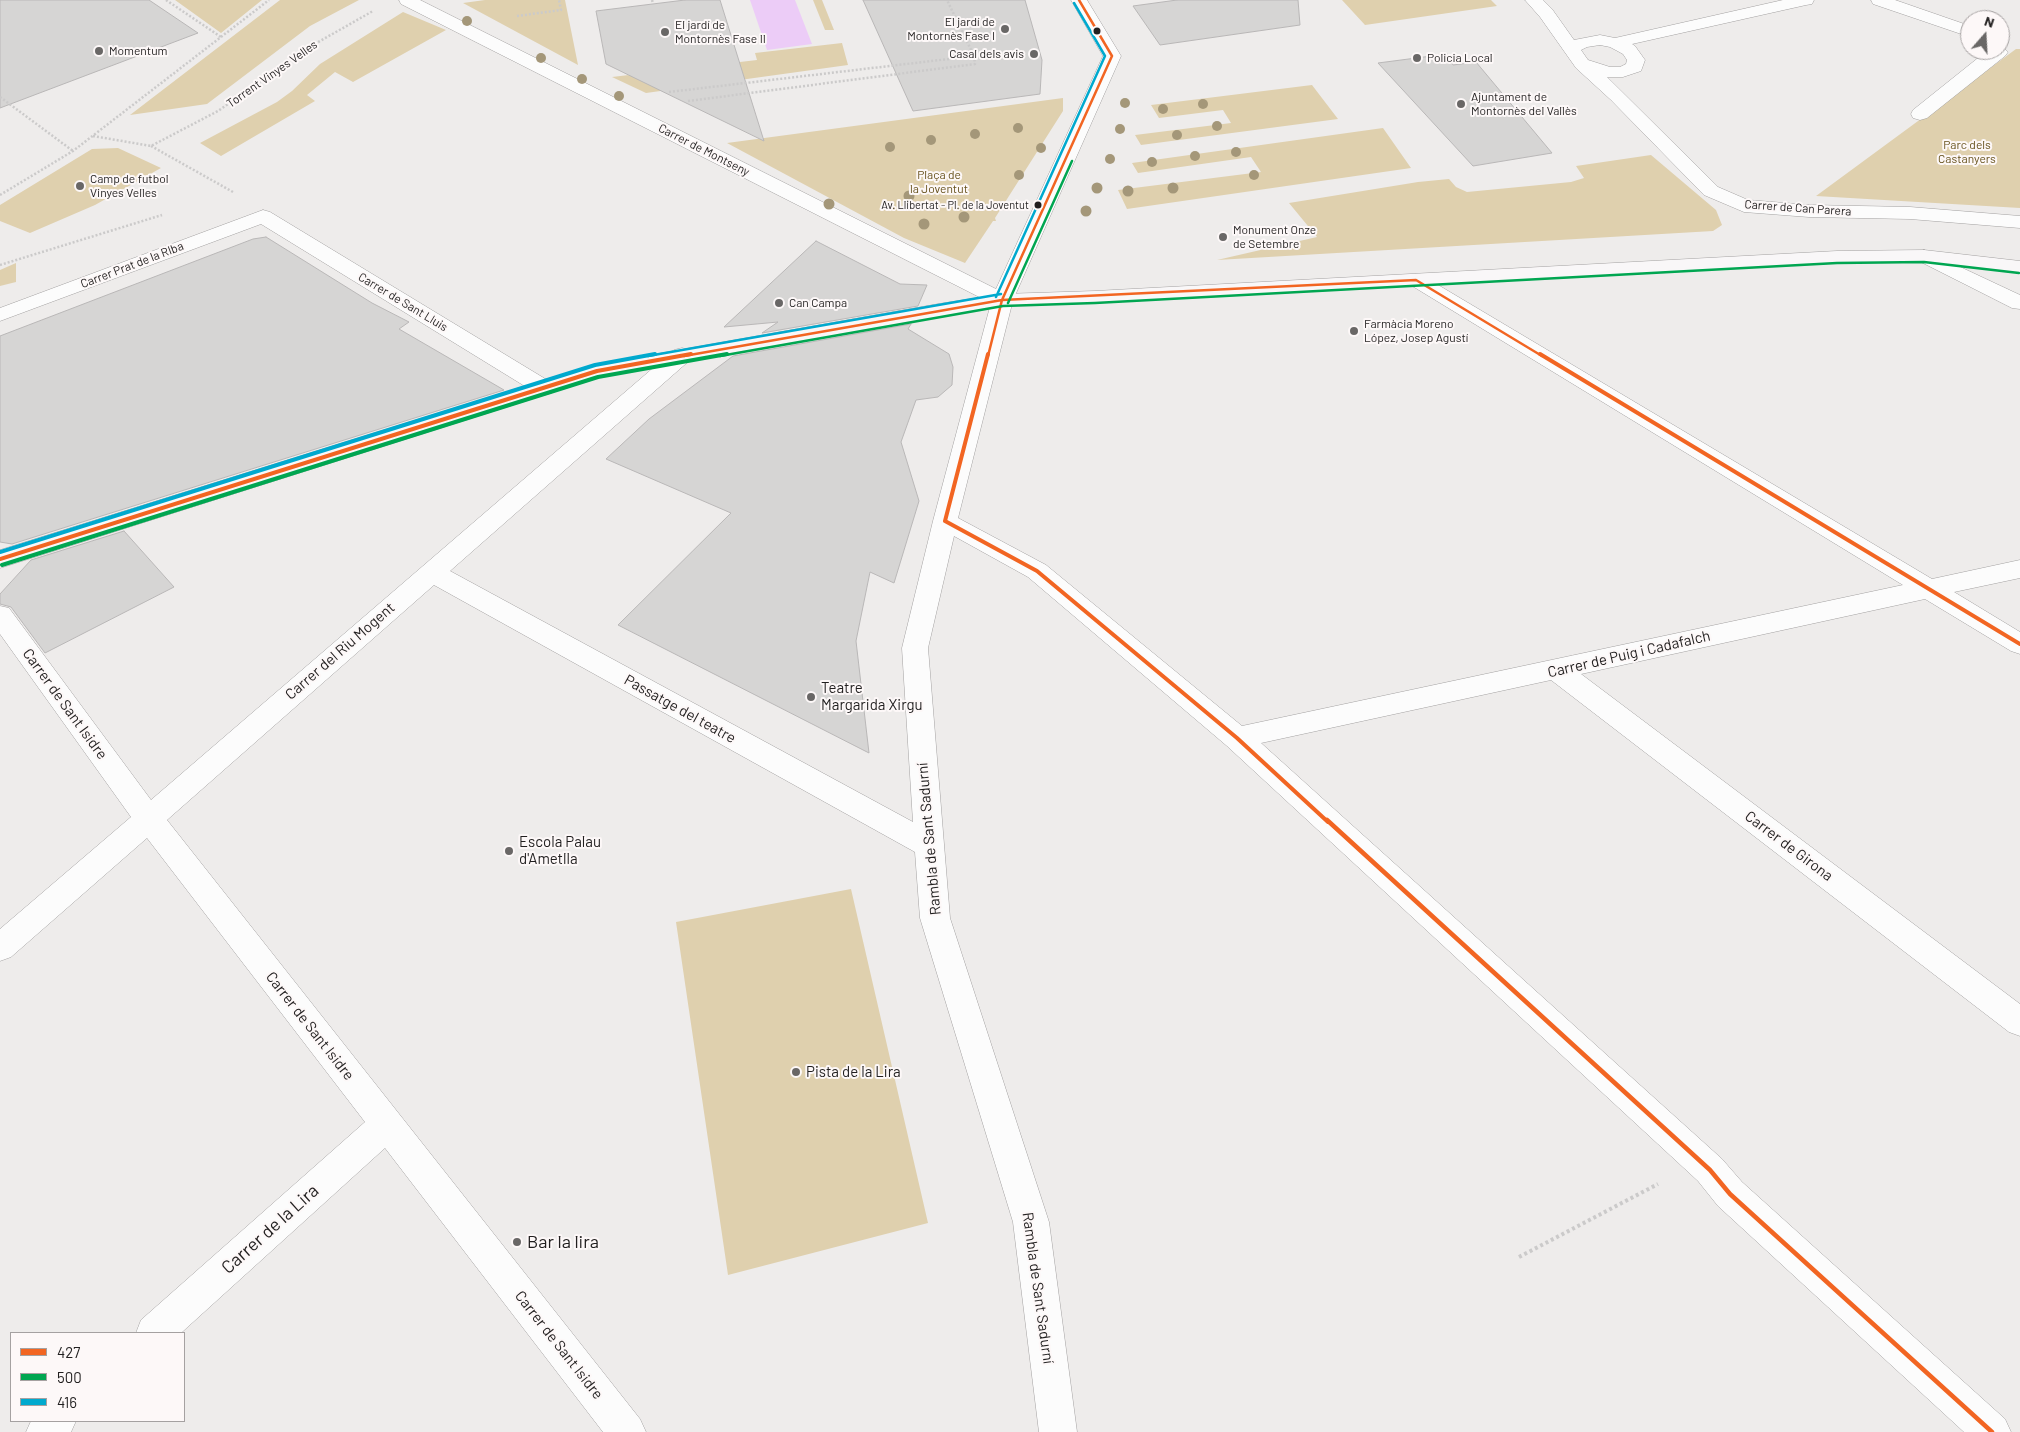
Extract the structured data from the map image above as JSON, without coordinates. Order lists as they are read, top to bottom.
{
  "streets": {
    "street": [
      "Carrer de Montseny",
      "Carrer de Can Parera",
      "Carrer Prat de la RIba",
      "Carrer de Sant Lluis",
      "Carrer del Riu Mogent",
      "Carrer de Puig i Cadafalch",
      "Carrer de Sant Isidre",
      "Passatge del teatre",
      "Rambla de Sant Sadurní",
      "Carrer de Girona",
      "Carrer de la Lira"
    ],
    "path": ["Torrent Vinyes Velles"]
  },
  "crossings": [
    ["Carrer de Montseny", "Rambla de Sant Sadurní"],
    ["Carrer Prat de la RIba", "Carrer de Sant Lluis"],
    ["Carrer del Riu Mogent", "Carrer de Sant Isidre"],
    ["Carrer del Riu Mogent", "Passatge del teatre"],
    ["Carrer de Puig i Cadafalch", "Carrer de Girona"],
    ["Carrer de Sant Isidre", "Carrer de la Lira"],
    ["Passatge del teatre", "Rambla de Sant Sadurní"]
  ],
  "parks": ["Parc dels Castanyers", "Plaça de la Joventut"],
  "places": [
    "El jardí de Montornès Fase I",
    "El jardí de Montornès Fase II",
    "Momentum",
    "Casal dels avis",
    "Policia Local",
    "Ajuntament de Montornès del Vallès",
    "Camp de futbol Vinyes Velles",
    "Av. Llibertat - Pl. de la Joventut",
    "Monument Onze de Setembre",
    "Can Campa",
    "Farmàcia Moreno López, Josep Agustí",
    "Teatre Margarida Xirgu",
    "Escola Palau d'Ametlla",
    "Pista de la Lira",
    "Bar la lira"
  ],
  "lines": ["transit line 427", "transit line 416", "transit line 500"],
  "legend": ["427", "500", "416"],
  "north": "top"
}
